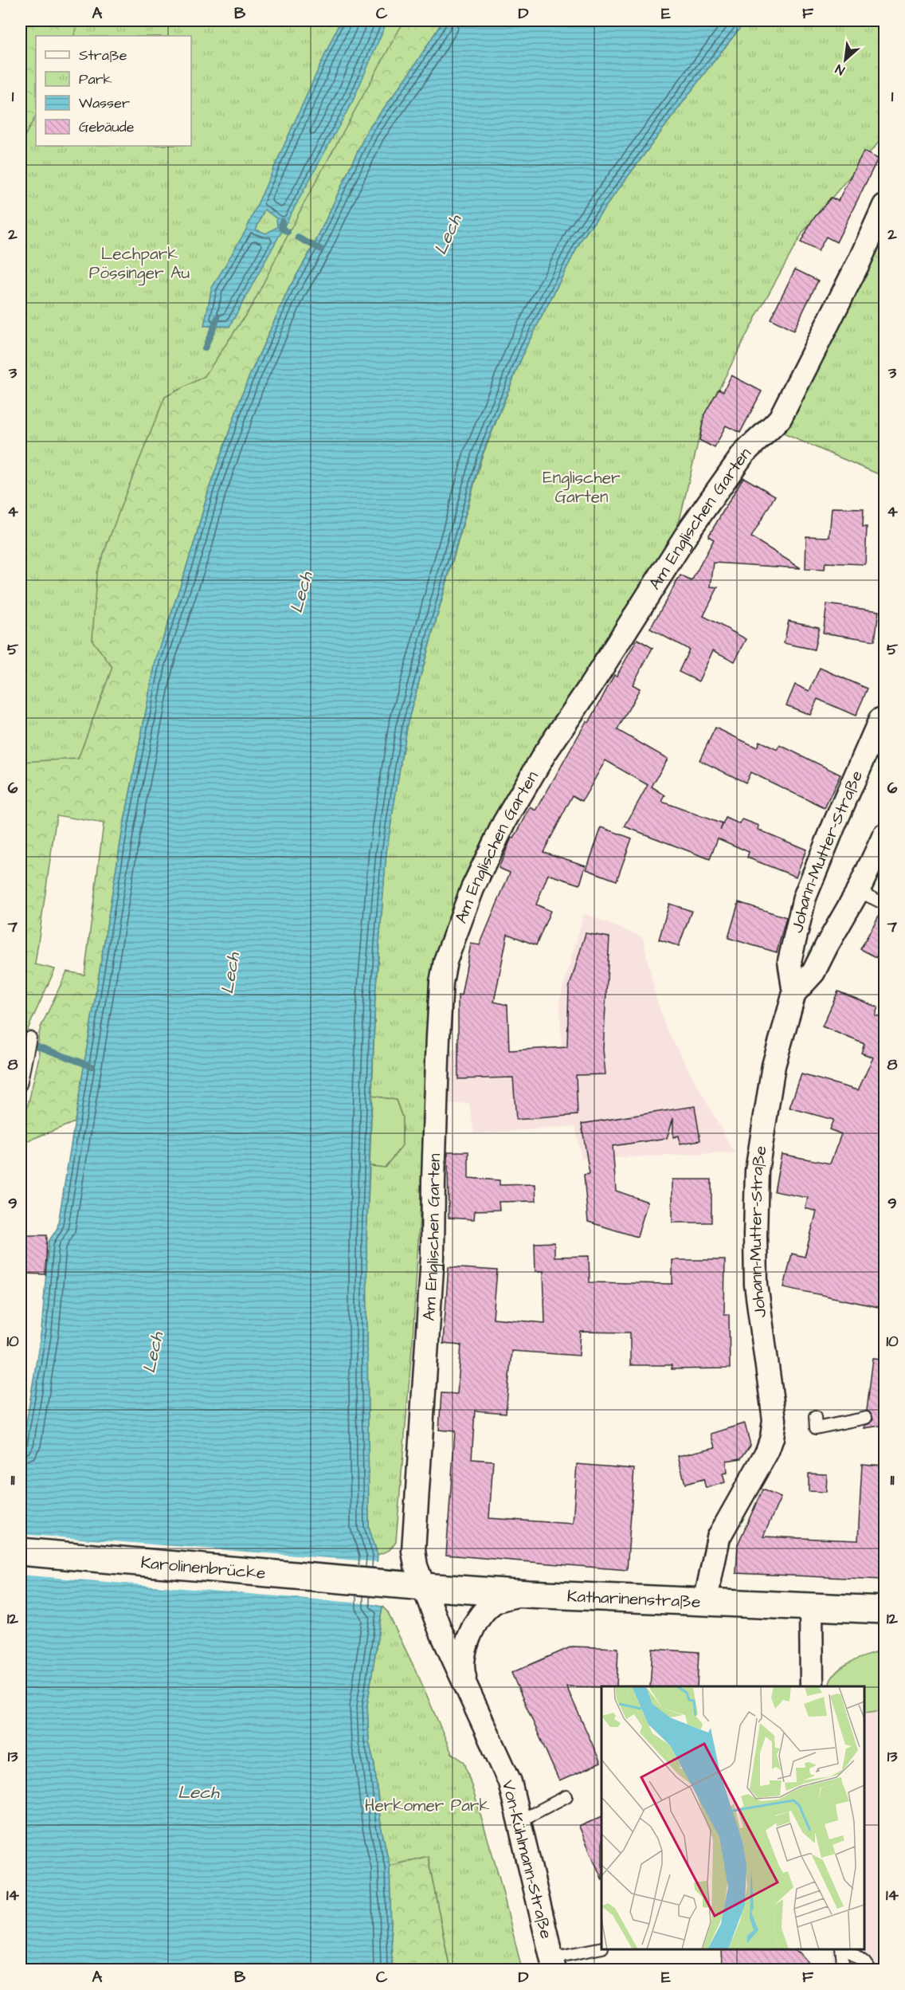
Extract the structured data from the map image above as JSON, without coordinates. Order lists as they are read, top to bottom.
{
  "streets": {
    "main road": ["Karolinenbrücke", "Katharinenstraße"],
    "street": ["Am Englischen Garten", "Johann-Mutter-Straße", "Von-Kühlmann-Straße"]
  },
  "crossings": [
    ["Am Englischen Garten", "Katharinenstraße"],
    ["Am Englischen Garten", "Von-Kühlmann-Straße"],
    ["Johann-Mutter-Straße", "Katharinenstraße"],
    ["Karolinenbrücke", "Katharinenstraße"],
    ["Katharinenstraße", "Von-Kühlmann-Straße"]
  ],
  "water": ["Lech"],
  "parks": ["Lechpark Pössinger Au", "Englischer Garten", "Herkomer Park"],
  "legend": [
    "Straße",
    "Park",
    "Wasser",
    "Gebäude"
  ],
  "north": "bottom left",
  "grid": {
    "columns": [
      "A",
      "B",
      "C",
      "D",
      "E",
      "F"
    ],
    "rows": [
      "1",
      "2",
      "3",
      "4",
      "5",
      "6",
      "7",
      "8",
      "9",
      "10",
      "11",
      "12",
      "13",
      "14"
    ]
  }
}
